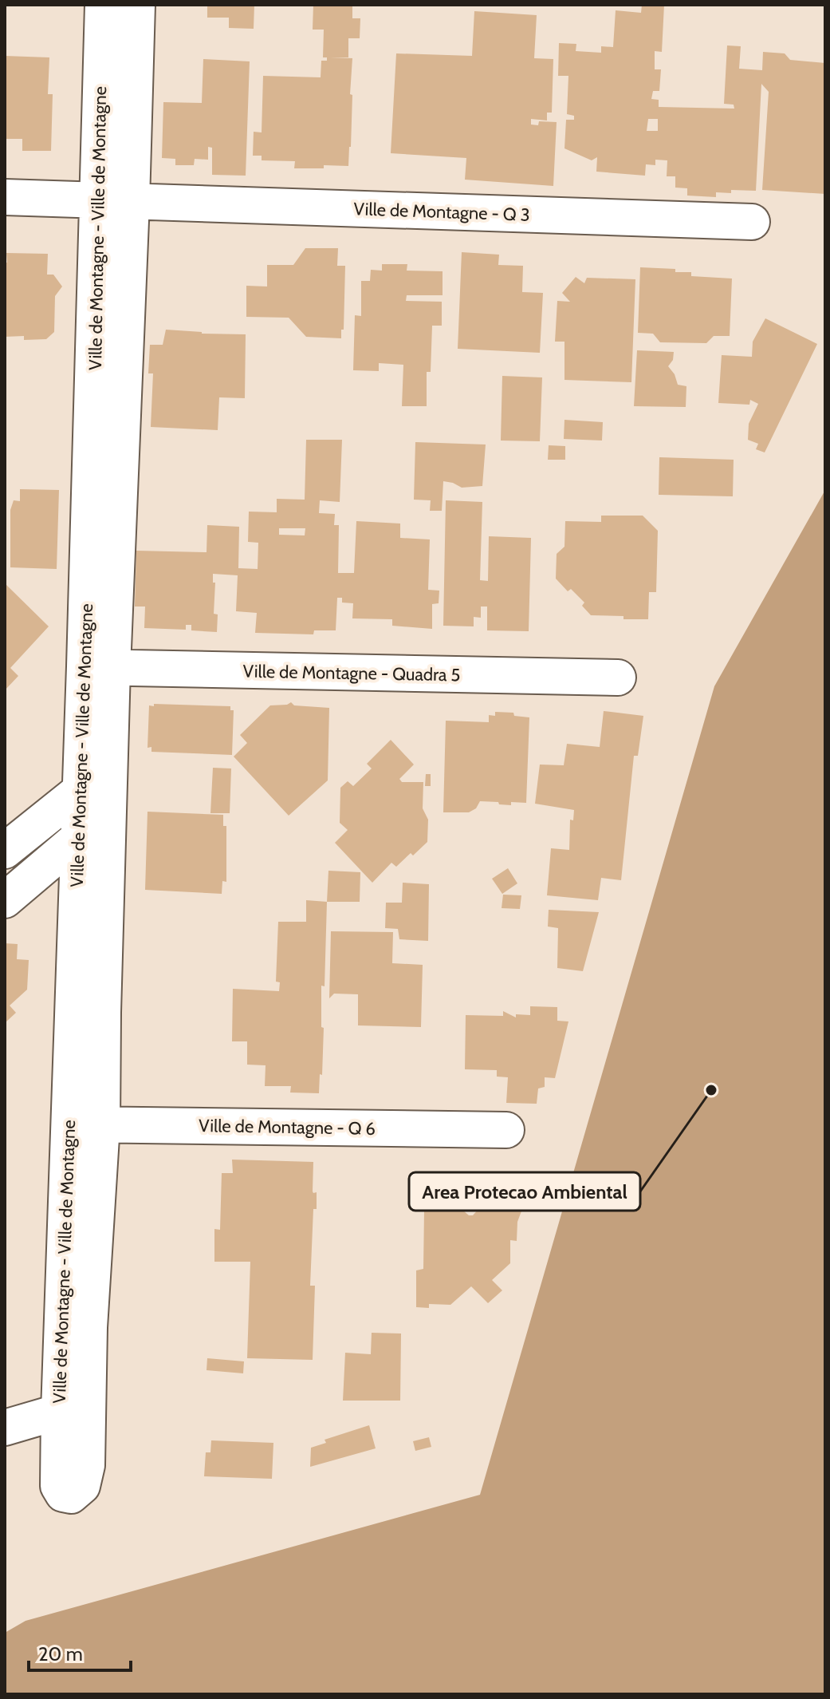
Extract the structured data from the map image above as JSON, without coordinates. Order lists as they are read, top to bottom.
{
  "streets": {
    "street": [
      "Ville de Montagne - Q 3",
      "Ville de Montagne - Ville de Montagne",
      "Ville de Montagne - Quadra 5",
      "Ville de Montagne - Q 6"
    ]
  },
  "crossings": [
    ["Ville de Montagne - Q 3", "Ville de Montagne - Ville de Montagne"],
    ["Ville de Montagne - Ville de Montagne", "Ville de Montagne - Quadra 5"],
    ["Ville de Montagne - Ville de Montagne", "Ville de Montagne - Q 6"]
  ],
  "places": ["Area Protecao Ambiental"],
  "scale_bar": "20 m"
}
